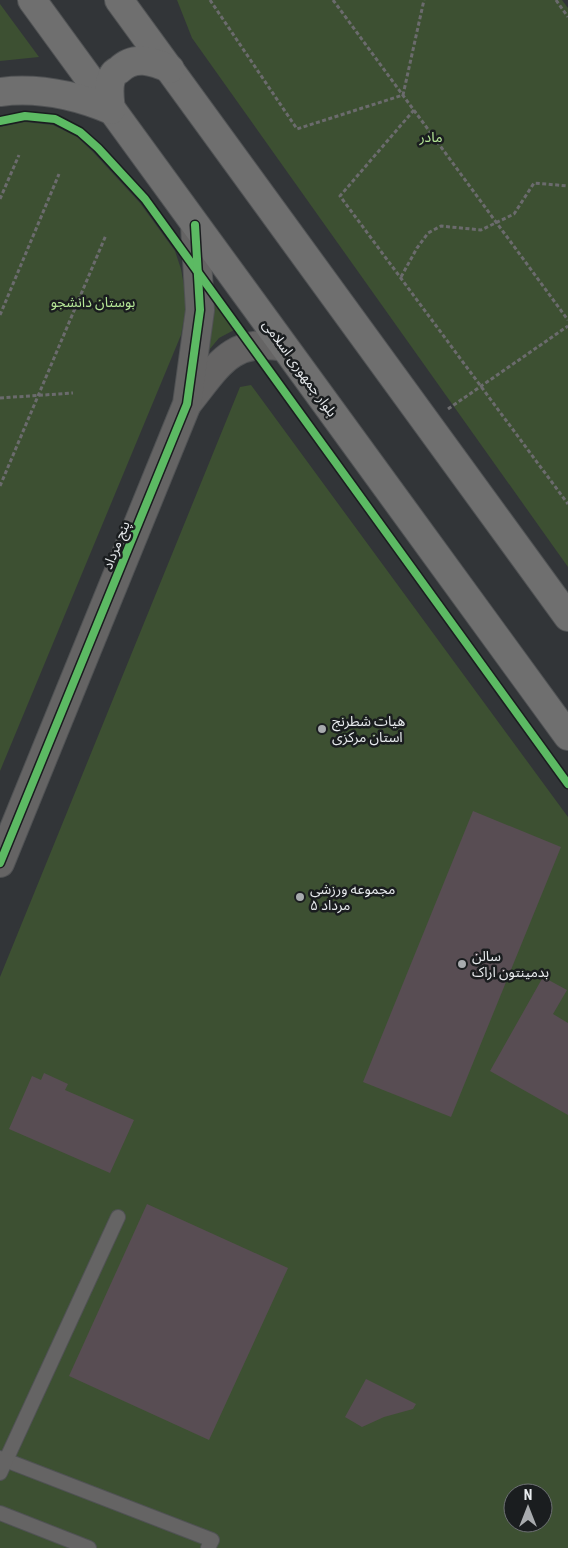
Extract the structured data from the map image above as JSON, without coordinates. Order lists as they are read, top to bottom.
{
  "streets": {
    "main road": ["بلوار جمهوری اسلامی"],
    "street": ["پنج مرداد"]
  },
  "crossings": [
    ["بلوار جمهوری اسلامی", "پنج مرداد"]
  ],
  "parks": ["مادر", "بوستان دانشجو"],
  "places": ["هیات شطرنج استان مرکزی", "مجموعه ورزشی ۵ مرداد", "سالن بدمینتون اراک"],
  "north": "top"
}
